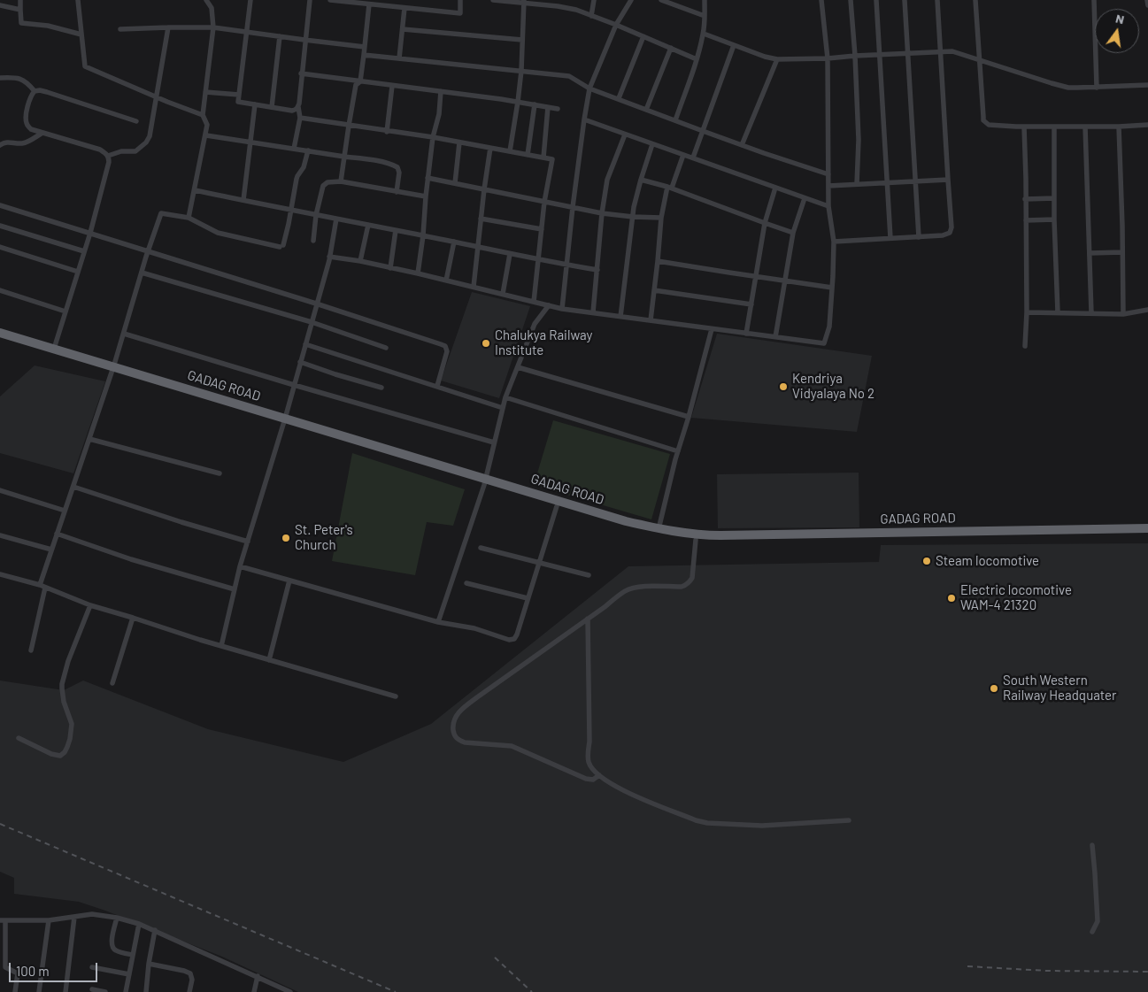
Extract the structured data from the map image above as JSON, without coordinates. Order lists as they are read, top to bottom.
{
  "streets": {
    "highway": ["GADAG ROAD"]
  },
  "places": [
    "Chalukya Railway Institute",
    "Kendriya Vidyalaya No 2",
    "St. Peter's Church",
    "Steam locomotive",
    "Electric locomotive WAM-4 21320",
    "South Western Railway Headquater"
  ],
  "scale_bar": "100 m",
  "north": "top"
}
